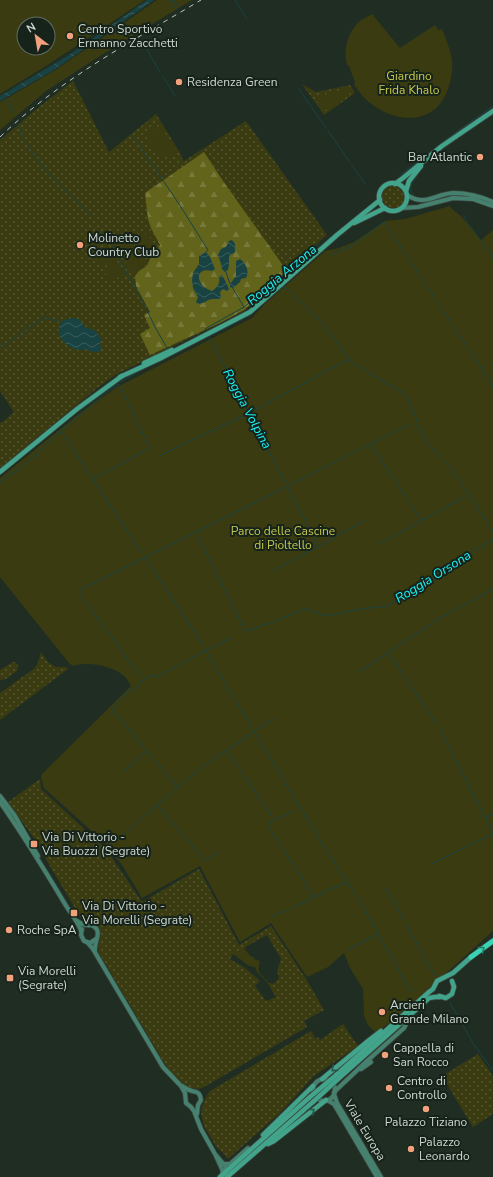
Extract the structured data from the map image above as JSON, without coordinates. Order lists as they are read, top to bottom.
{
  "streets": {
    "main road": ["Viale Europa"]
  },
  "water": ["Roggia Arzona", "Roggia Volpina", "Roggia Orsona"],
  "parks": ["Giardino Frida Khalo", "Parco delle Cascine di Pioltello"],
  "places": {
    "other": [
      "Centro Sportivo Ermanno Zacchetti",
      "Residenza Green",
      "Bar Atlantic",
      "Molinetto Country Club",
      "Roche SpA",
      "Arcieri Grande Milano",
      "Cappella di San Rocco",
      "Centro di Controllo",
      "Palazzo Tiziano",
      "Palazzo Leonardo"
    ],
    "transit": ["Via Di Vittorio - Via Buozzi (Segrate)", "Via Di Vittorio - Via Morelli (Segrate)", "Via Morelli (Segrate)"]
  },
  "north": "top left"
}
